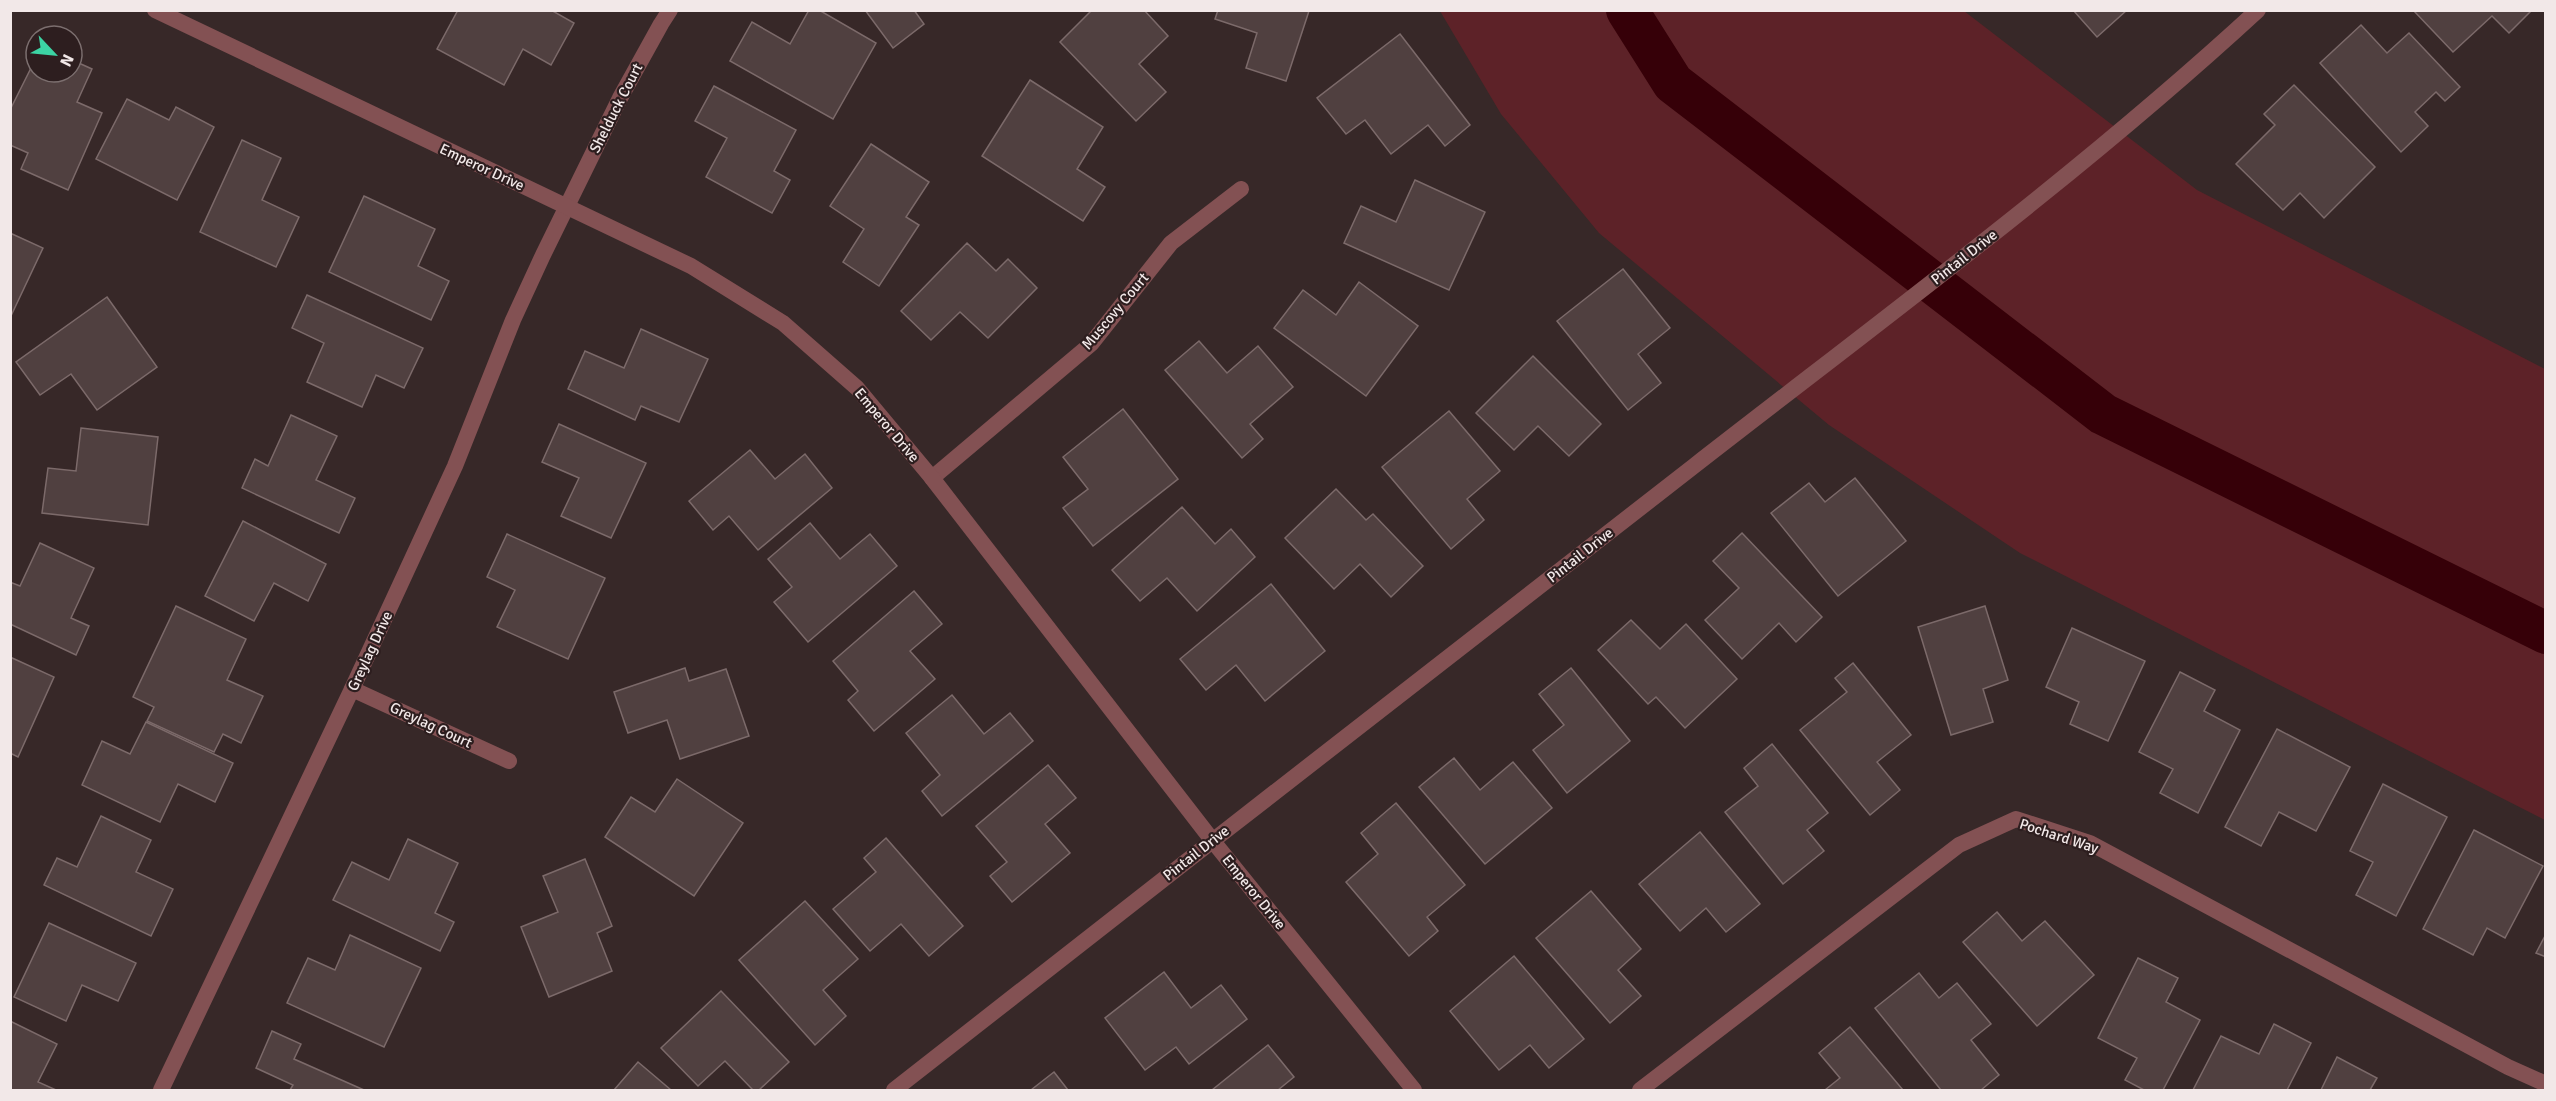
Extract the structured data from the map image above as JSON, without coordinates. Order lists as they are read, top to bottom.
{
  "streets": {
    "street": [
      "Shelduck Court",
      "Emperor Drive",
      "Pintail Drive",
      "Muscovy Court",
      "Greylag Drive",
      "Greylag Court",
      "Pochard Way"
    ]
  },
  "crossings": [
    ["Shelduck Court", "Emperor Drive"],
    ["Shelduck Court", "Greylag Drive"],
    ["Emperor Drive", "Pintail Drive"],
    ["Emperor Drive", "Muscovy Court"],
    ["Emperor Drive", "Greylag Drive"],
    ["Greylag Drive", "Greylag Court"]
  ],
  "north": "bottom right"
}
